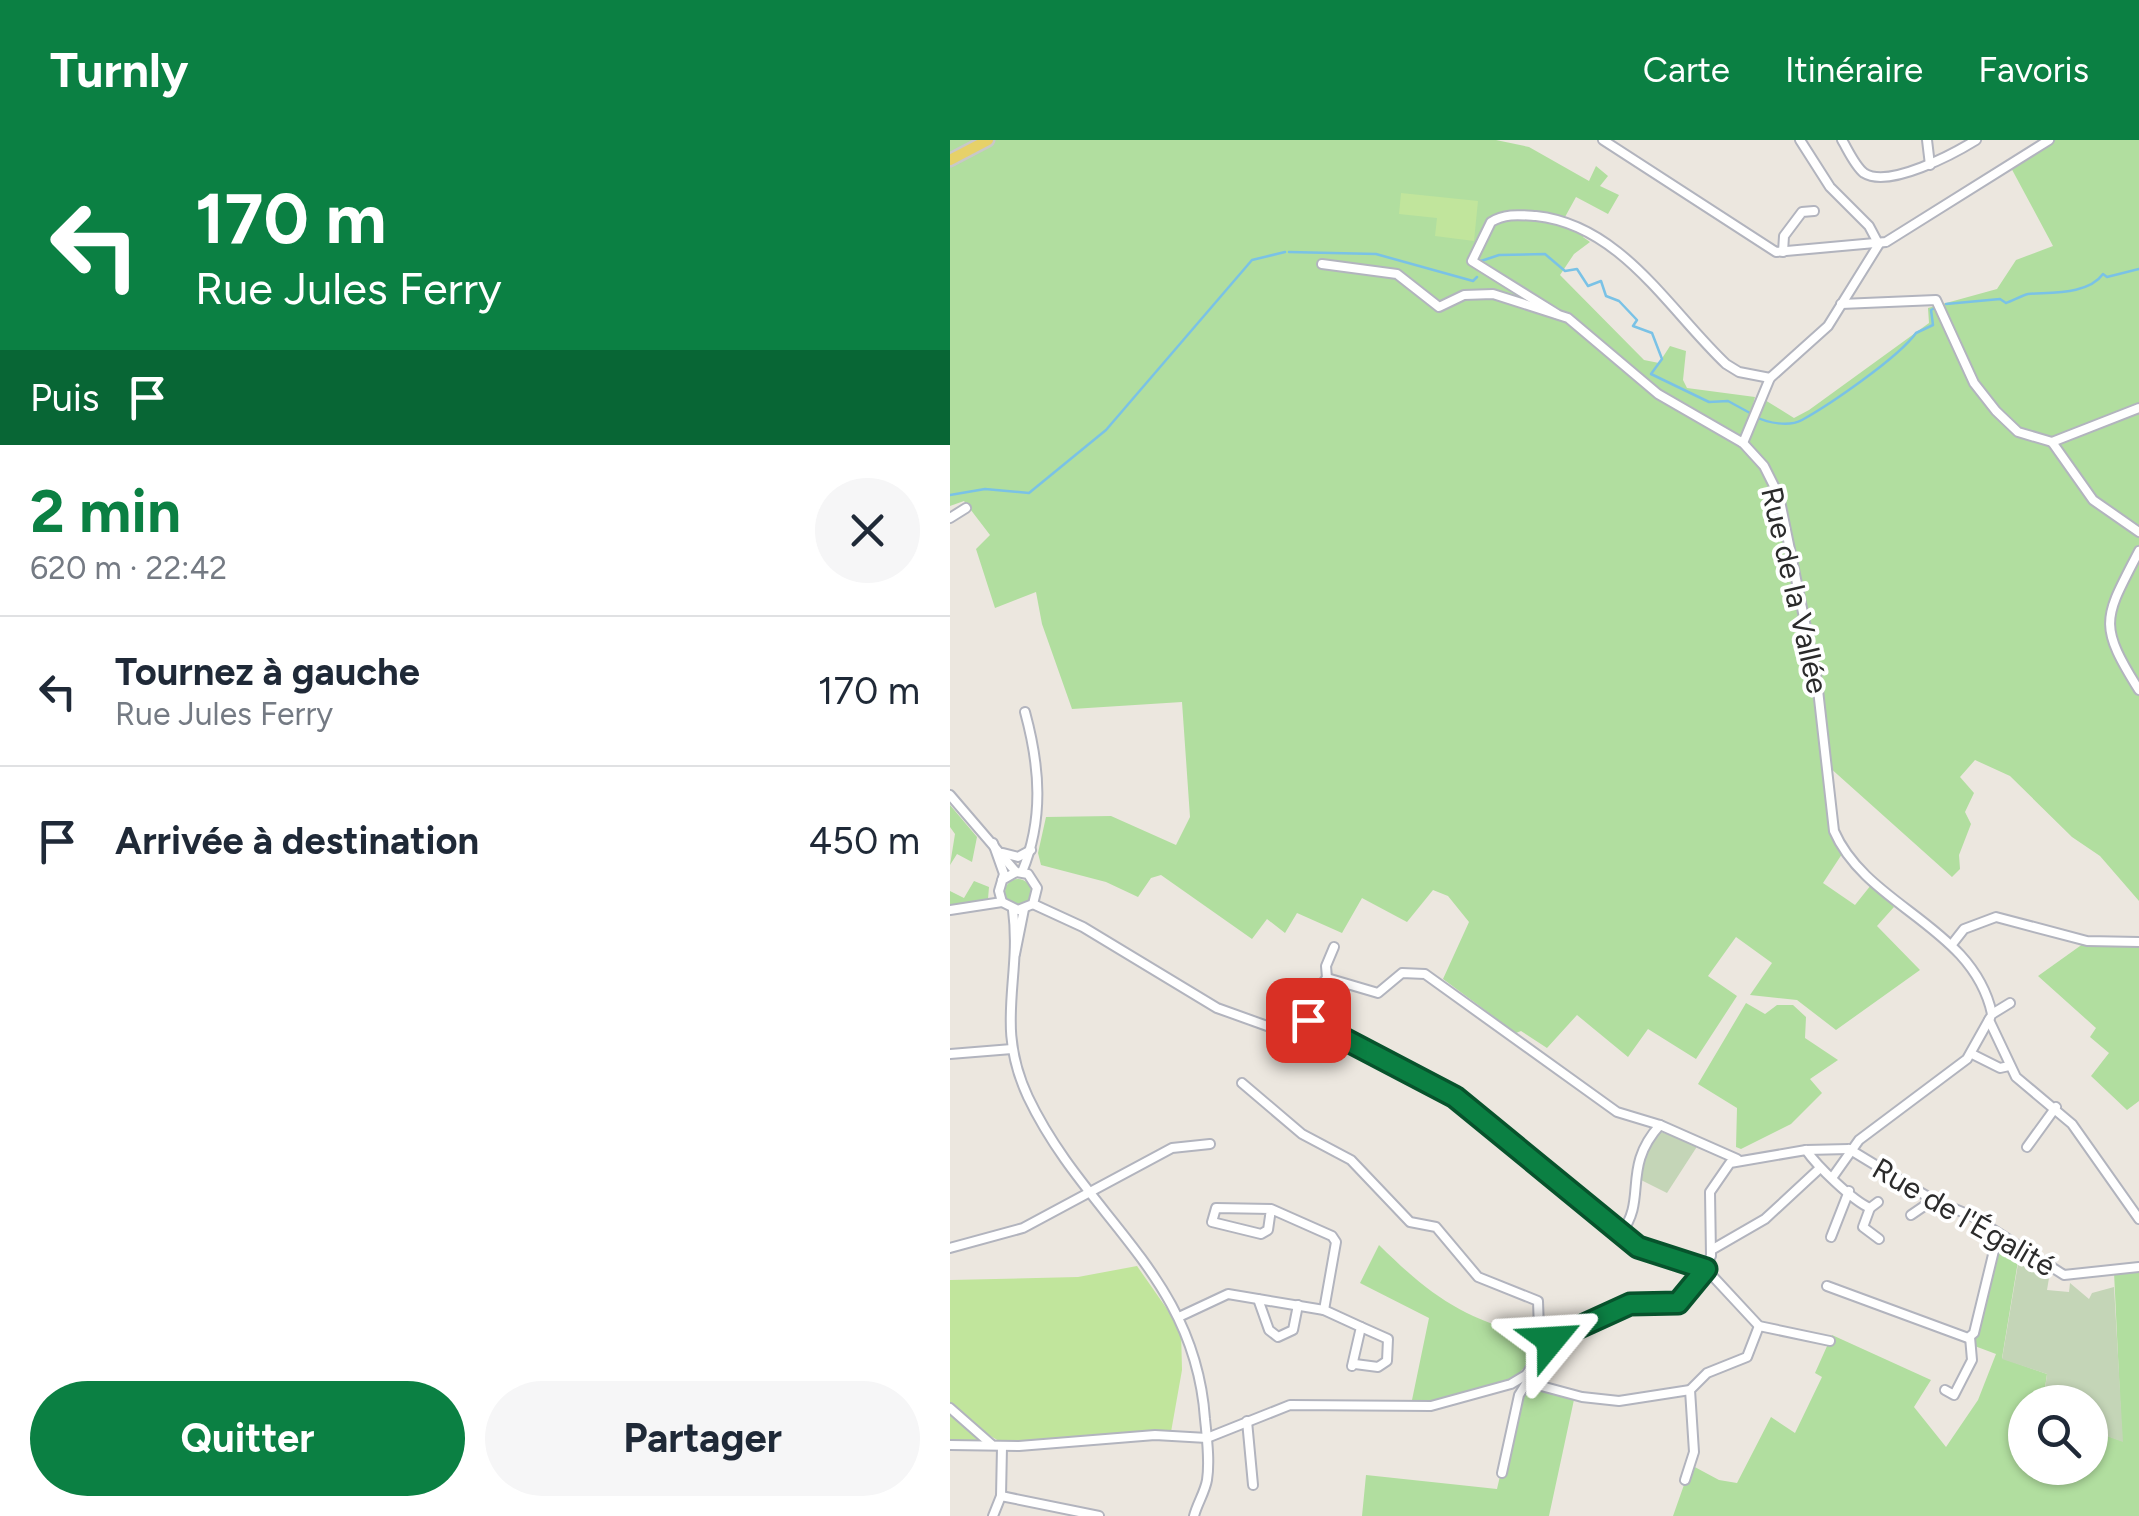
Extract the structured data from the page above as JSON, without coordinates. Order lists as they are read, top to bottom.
{
  "streets": {
    "street": ["Rue de la Vallée", "Rue de l'Égalité"]
  },
  "page": {
    "header": "Turnly",
    "nav": ["Carte", "Itinéraire", "Favoris"],
    "turn": ["170 m", "Rue Jules Ferry"],
    "then": "Puis",
    "heading": ["2 min", "620 m · 22:42"],
    "list": [
      {
        "name": "Tournez à gauche",
        "note": "Rue Jules Ferry",
        "value": "170 m"
      },
      {
        "name": "Arrivée à destination",
        "value": "450 m"
      }
    ],
    "buttons": ["Quitter", "Partager"]
  }
}
